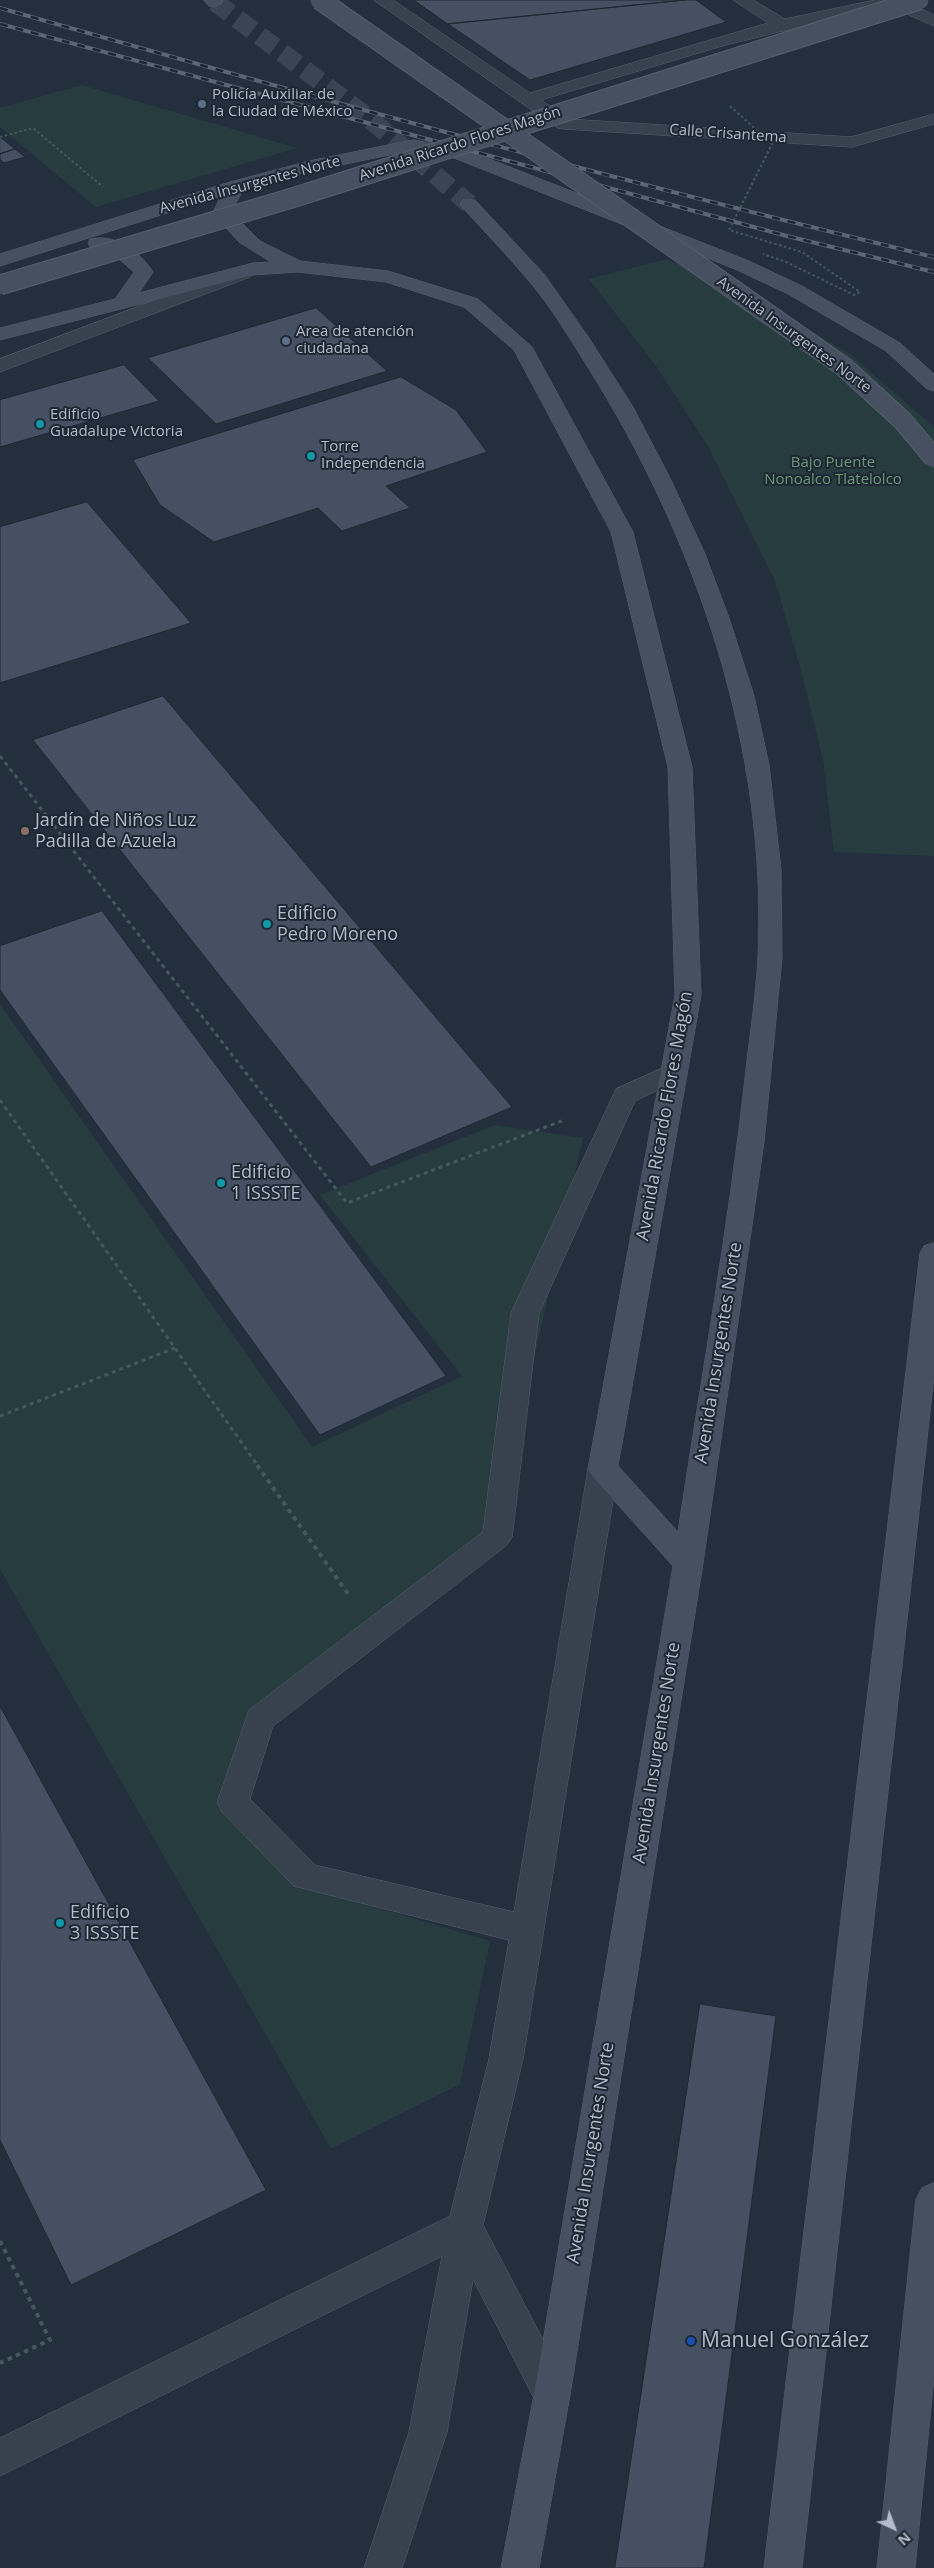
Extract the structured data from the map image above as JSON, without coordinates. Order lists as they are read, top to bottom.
{
  "streets": {
    "main road": ["Avenida Ricardo Flores Magón", "Avenida Insurgentes Norte"],
    "street": ["Calle Crisantema"]
  },
  "crossings": [
    ["Calle Crisantema", "Avenida Ricardo Flores Magón"]
  ],
  "parks": ["Bajo Puente Nonoalco Tlatelolco"],
  "places": [
    "Policía Auxiliar de la Ciudad de México",
    "Area de atención ciudadana",
    "Edificio Guadalupe Victoria",
    "Torre Independencia",
    "Jardín de Niños Luz Padilla de Azuela",
    "Edificio Pedro Moreno",
    "Edificio 1 ISSSTE",
    "Edificio 3 ISSSTE",
    "Manuel González"
  ],
  "north": "bottom right"
}
